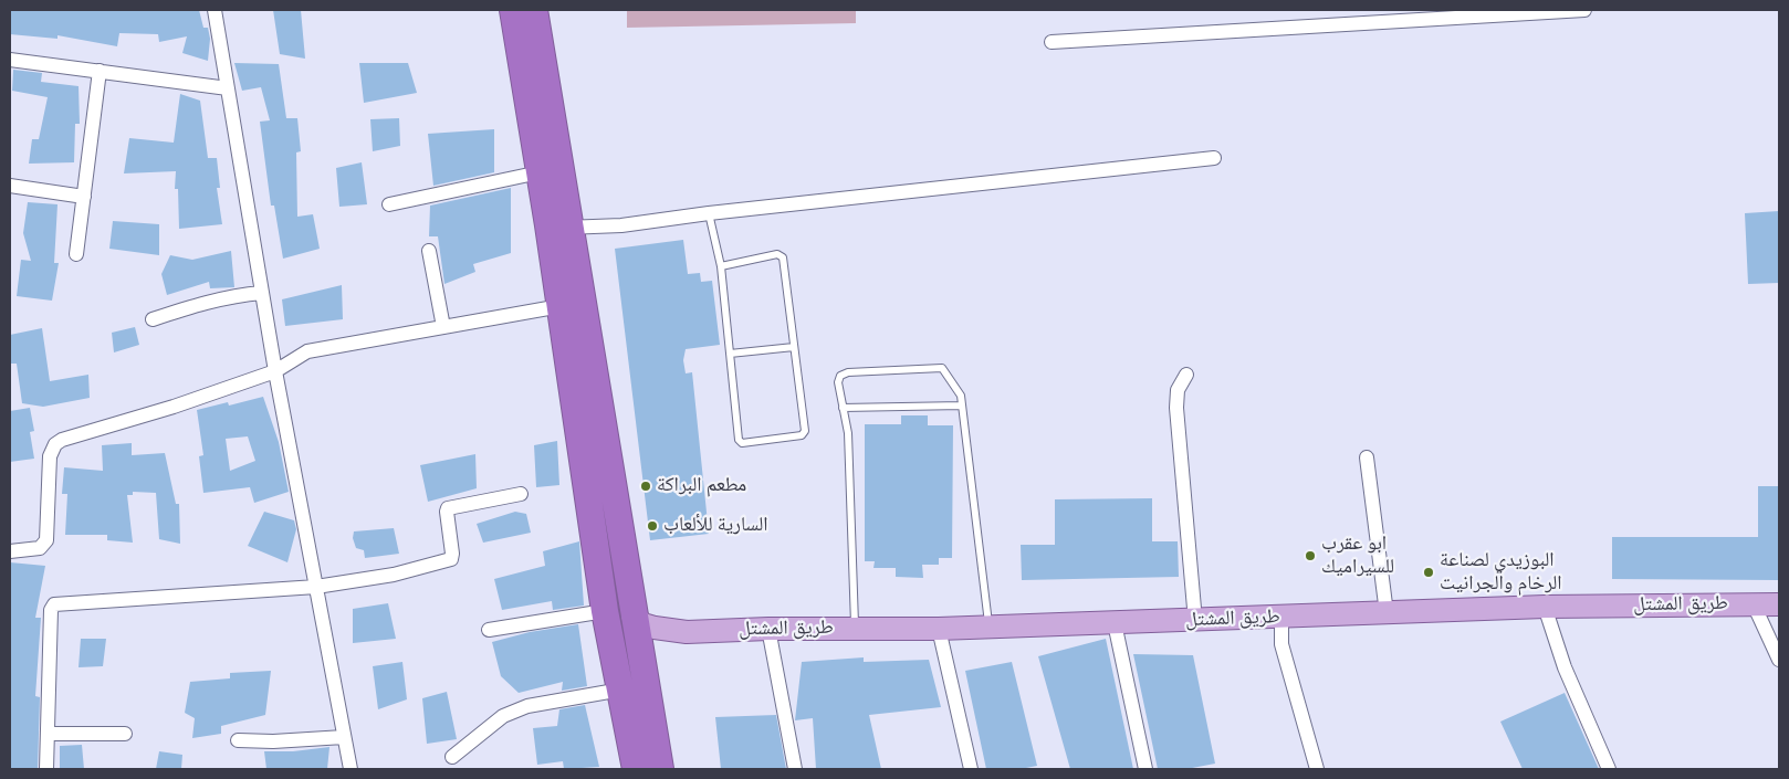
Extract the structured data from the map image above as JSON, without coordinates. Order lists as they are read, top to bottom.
{
  "streets": {
    "main road": ["طريق المشتل"]
  },
  "places": [
    "مطعم البراكة",
    "السارية للألعاب",
    "ابو عقرب للسيراميك",
    "البوزيدي لصناعة الرخام والجرانيت"
  ]
}
